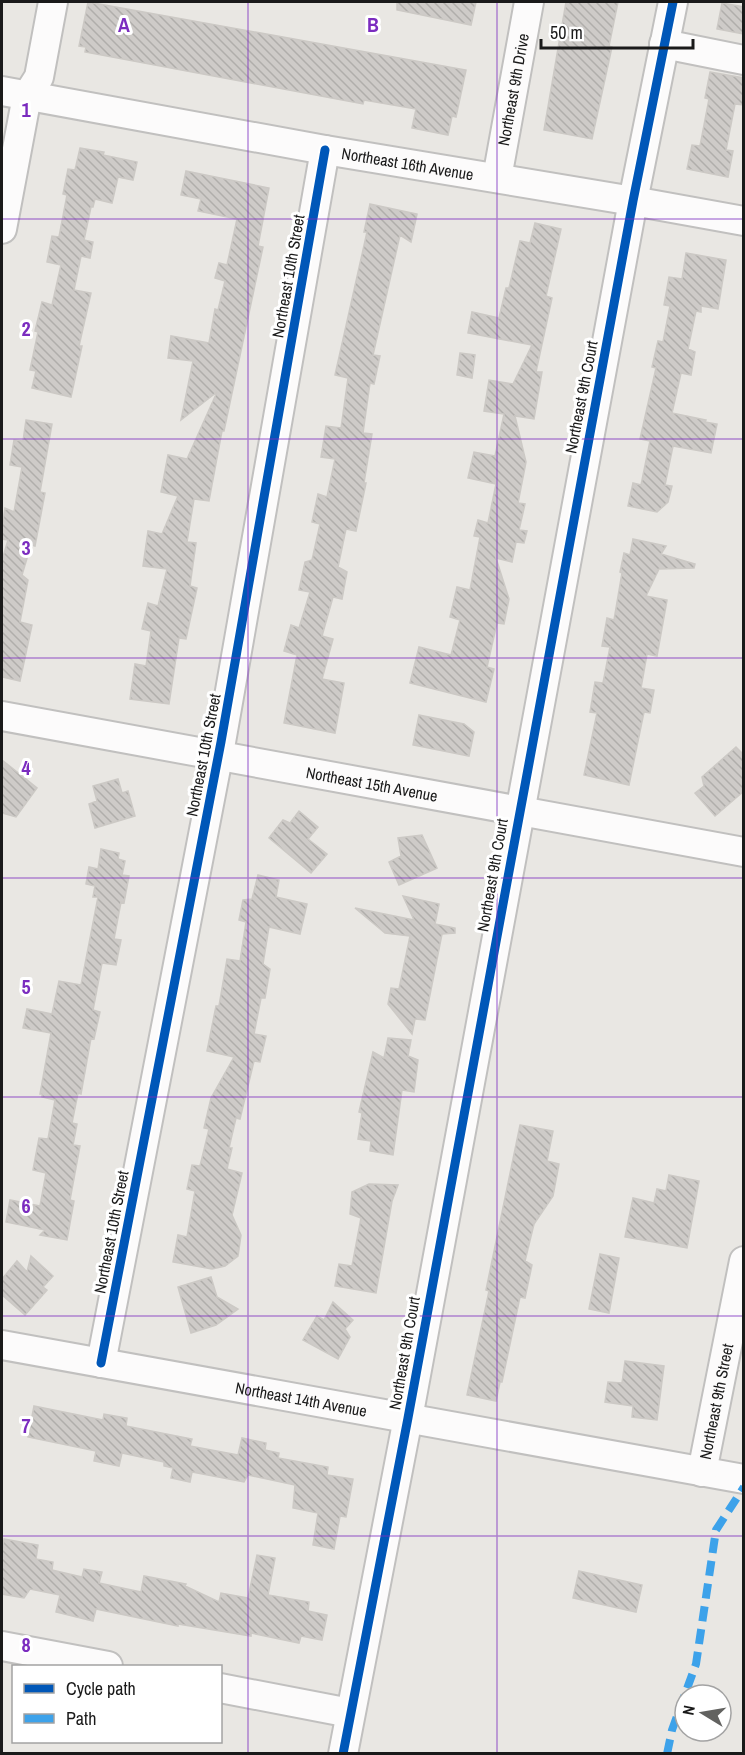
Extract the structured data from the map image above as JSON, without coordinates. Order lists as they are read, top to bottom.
{
  "streets": {
    "street": [
      "Northeast 9th Drive",
      "Northeast 16th Avenue",
      "Northeast 10th Street",
      "Northeast 9th Court",
      "Northeast 15th Avenue",
      "Northeast 14th Avenue",
      "Northeast 9th Street"
    ]
  },
  "crossings": [
    ["Northeast 9th Drive", "Northeast 16th Avenue"],
    ["Northeast 16th Avenue", "Northeast 10th Street"],
    ["Northeast 16th Avenue", "Northeast 9th Court"],
    ["Northeast 10th Street", "Northeast 15th Avenue"],
    ["Northeast 10th Street", "Northeast 14th Avenue"],
    ["Northeast 9th Court", "Northeast 15th Avenue"],
    ["Northeast 9th Court", "Northeast 14th Avenue"],
    ["Northeast 14th Avenue", "Northeast 9th Street"]
  ],
  "legend": ["Cycle path", "Path"],
  "scale_bar": "50 m",
  "north": "left",
  "grid": {
    "columns": ["A", "B"],
    "rows": [
      "1",
      "2",
      "3",
      "4",
      "5",
      "6",
      "7",
      "8"
    ]
  }
}
